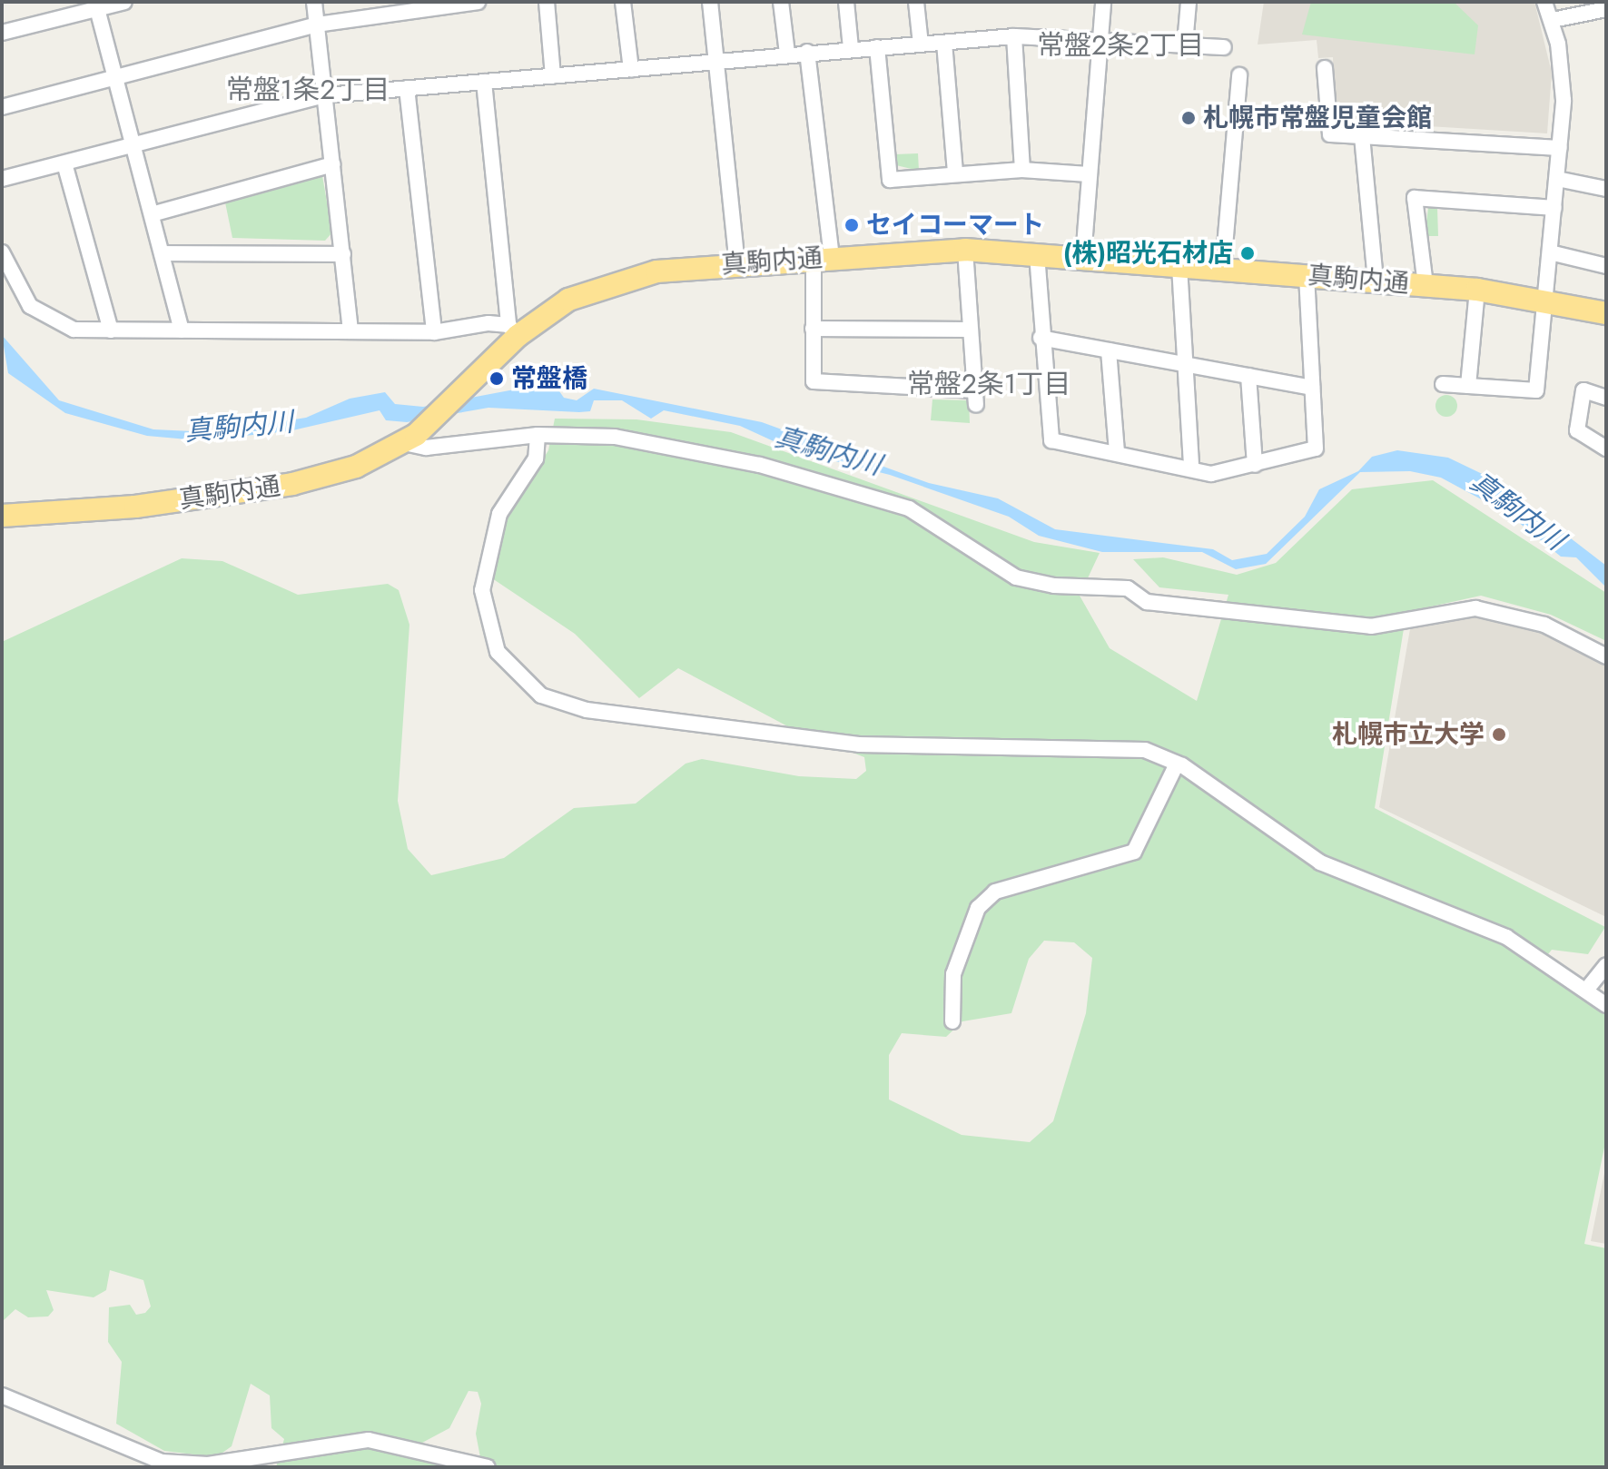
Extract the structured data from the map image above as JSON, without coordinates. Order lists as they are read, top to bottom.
{
  "streets": {
    "highway": ["真駒内通"]
  },
  "districts": ["常盤2条2丁目", "常盤1条2丁目", "常盤2条1丁目"],
  "water": ["真駒内川"],
  "places": [
    "札幌市常盤児童会館",
    "セイコーマート",
    "(株)昭光石材店",
    "常盤橋",
    "札幌市立大学"
  ]
}
